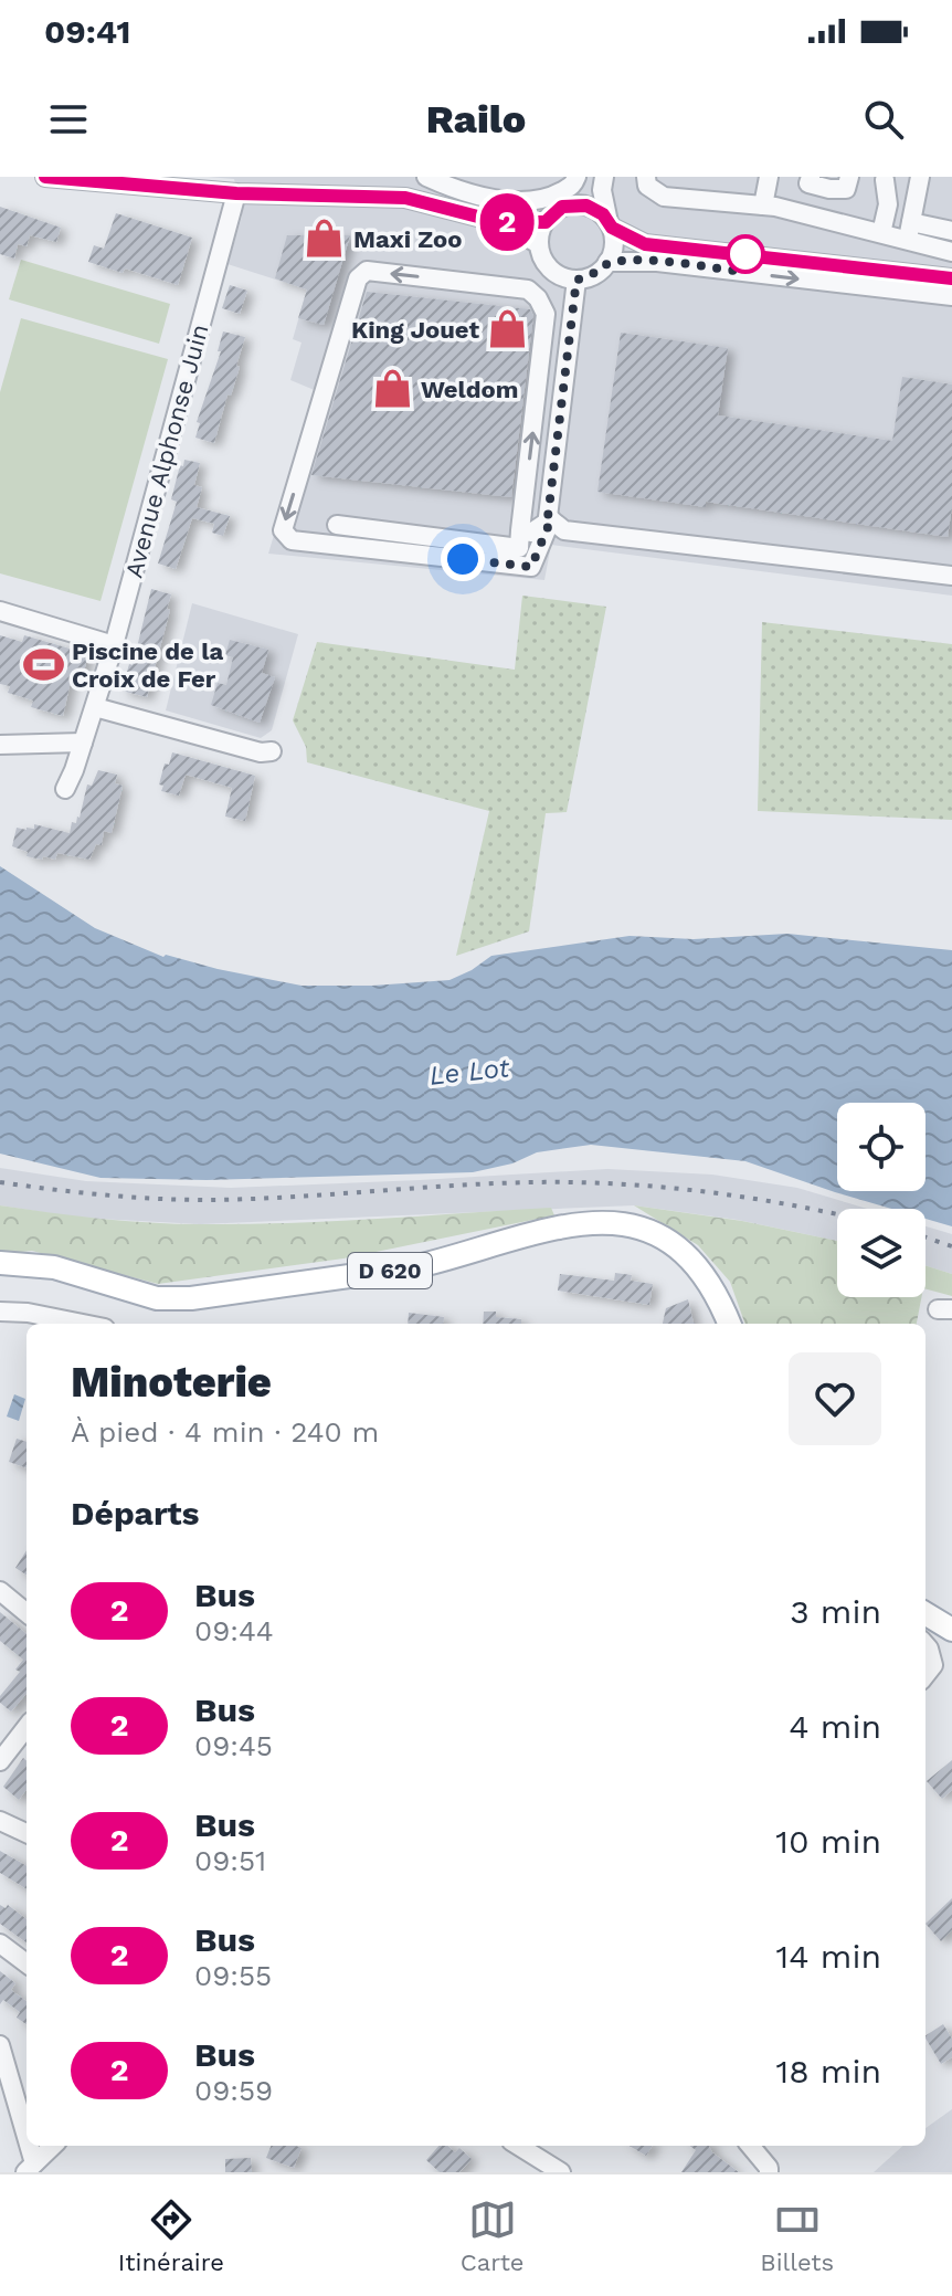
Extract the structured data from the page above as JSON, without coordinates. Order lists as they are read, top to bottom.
{
  "streets": {
    "main road": ["D 620"],
    "street": ["Avenue Alphonse Juin"]
  },
  "water": ["Le Lot"],
  "places": {
    "shop": ["Maxi Zoo", "King Jouet", "Weldom"],
    "sports": ["Piscine de la Croix de Fer"]
  },
  "lines": ["bus line 2"],
  "page": {
    "status": "09:41",
    "header": "Railo",
    "on_map": "2",
    "heading": [
      ["Minoterie", "À pied · 4 min · 240 m"],
      "Départs"
    ],
    "list": [
      {
        "mark": "2",
        "name": "Bus",
        "note": "09:44",
        "value": "3 min"
      },
      {
        "mark": "2",
        "name": "Bus",
        "note": "09:45",
        "value": "4 min"
      },
      {
        "mark": "2",
        "name": "Bus",
        "note": "09:51",
        "value": "10 min"
      },
      {
        "mark": "2",
        "name": "Bus",
        "note": "09:55",
        "value": "14 min"
      },
      {
        "mark": "2",
        "name": "Bus",
        "note": "09:59",
        "value": "18 min"
      }
    ],
    "tabs": ["Itinéraire", "Carte", "Billets"]
  }
}
